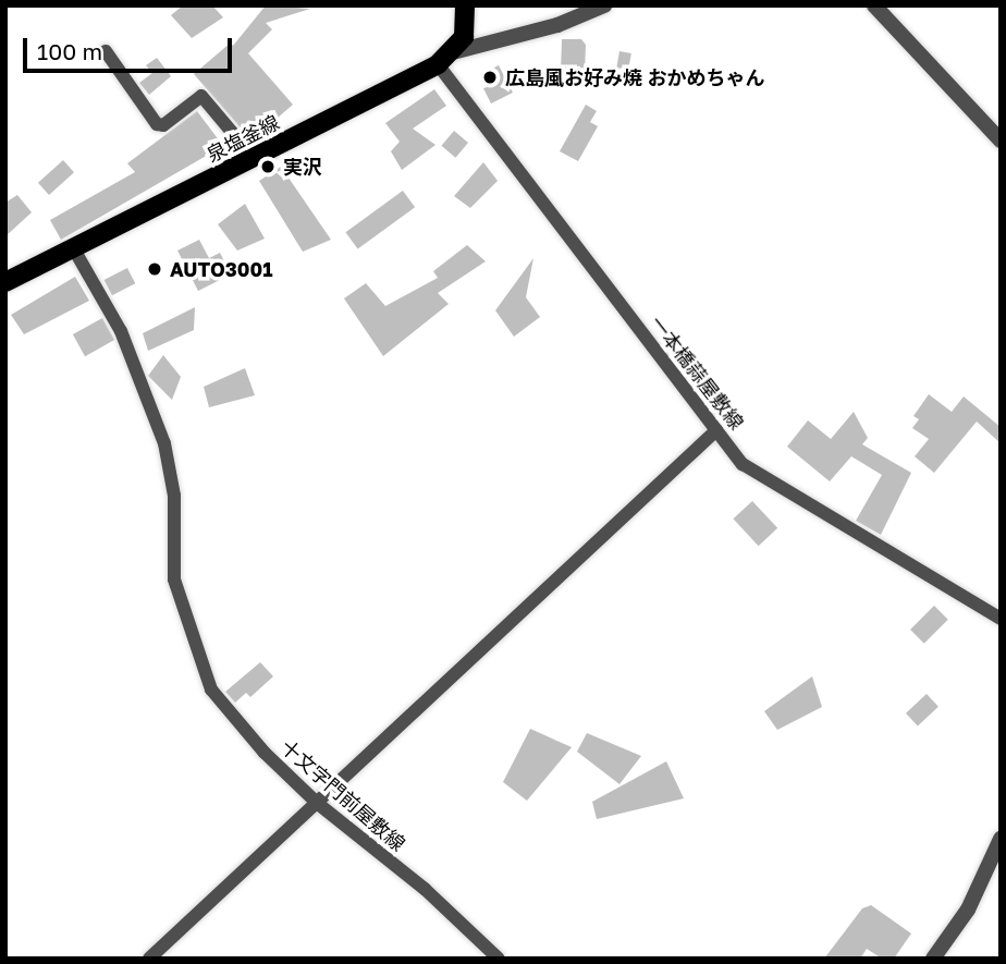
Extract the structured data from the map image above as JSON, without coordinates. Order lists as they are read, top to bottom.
{
  "streets": {
    "main road": ["泉塩釜線"],
    "street": ["一本橋蒜屋敷線", "十文字門前屋敷線"]
  },
  "crossings": [
    ["泉塩釜線", "一本橋蒜屋敷線"],
    ["泉塩釜線", "十文字門前屋敷線"]
  ],
  "places": ["広島風お好み焼 おかめちゃん", "実沢", "AUTO3001"],
  "scale_bar": "100 m"
}
